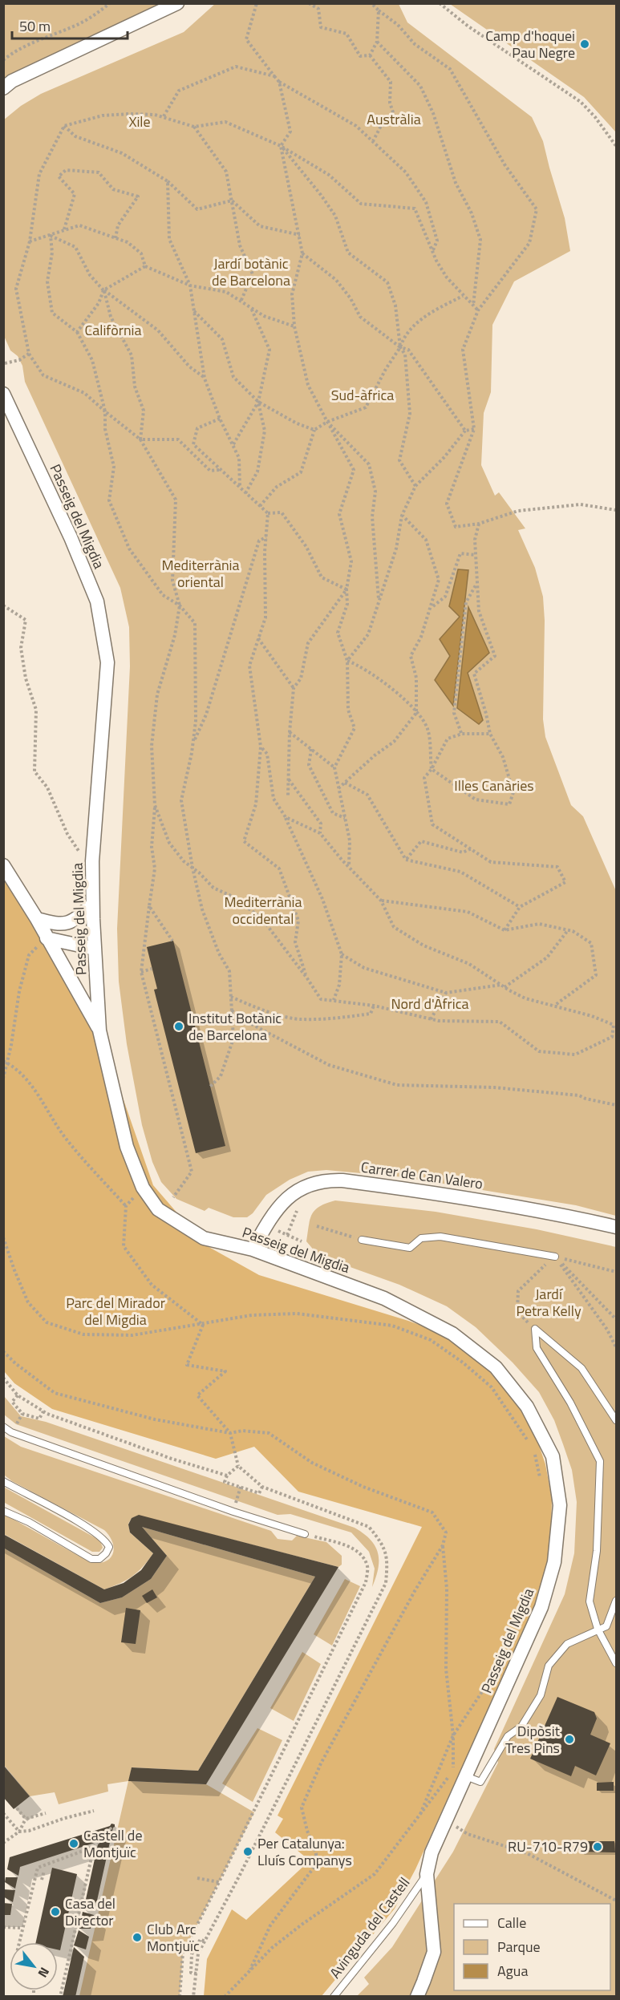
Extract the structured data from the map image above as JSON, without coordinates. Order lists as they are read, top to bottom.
{
  "streets": {
    "street": ["Passeig del Migdia", "Carrer de Can Valero"],
    "lane": ["Avinguda del Castell"]
  },
  "crossings": [
    ["Passeig del Migdia", "Carrer de Can Valero"],
    ["Passeig del Migdia", "Avinguda del Castell"]
  ],
  "parks": [
    "Austràlia",
    "Xile",
    "Jardí botànic de Barcelona",
    "Califòrnia",
    "Sud-àfrica",
    "Mediterrània oriental",
    "Illes Canàries",
    "Mediterrània occidental",
    "Nord d'Àfrica",
    "Jardí Petra Kelly",
    "Parc del Mirador del Migdia"
  ],
  "places": [
    "Camp d'hoquei Pau Negre",
    "Institut Botànic de Barcelona",
    "Dipòsit Tres Pins",
    "Castell de Montjuïc",
    "RU-710-R79",
    "Per Catalunya: Lluís Companys",
    "Casa del Director",
    "Club Arc Montjuïc"
  ],
  "legend": ["Calle", "Parque", "Agua"],
  "scale_bar": "50 m",
  "north": "bottom right"
}
